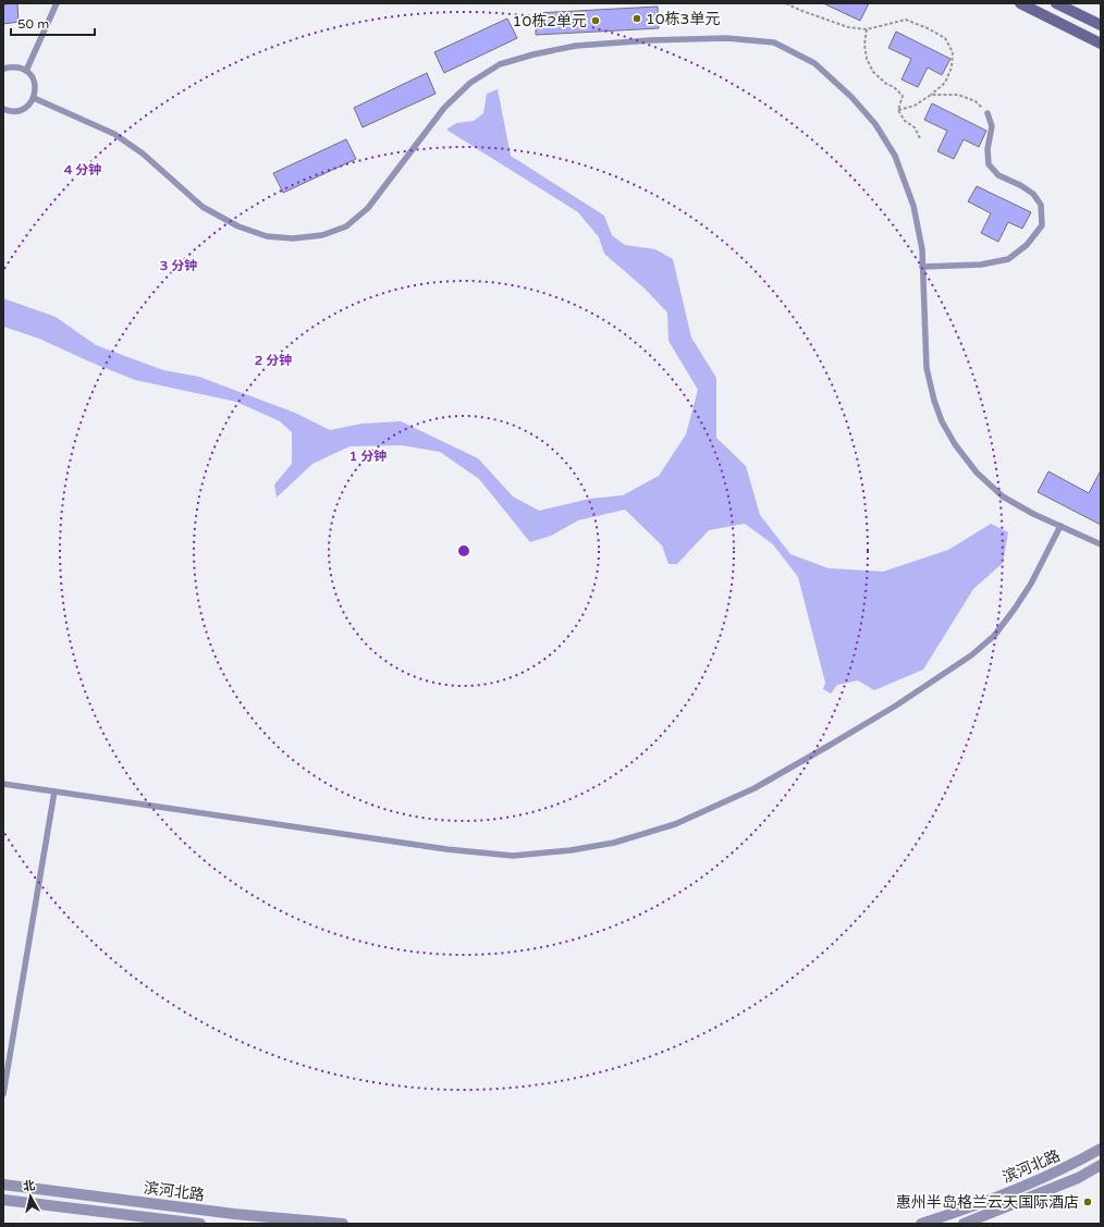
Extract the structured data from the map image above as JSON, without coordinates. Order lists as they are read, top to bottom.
{
  "streets": {
    "street": ["滨河北路"]
  },
  "places": ["10栋3单元", "10栋2单元", "惠州半岛格兰云天国际酒店"],
  "scale_bar": "50 m",
  "north": "top",
  "rings": [
    "4 分钟",
    "3 分钟",
    "2 分钟",
    "1 分钟"
  ]
}
